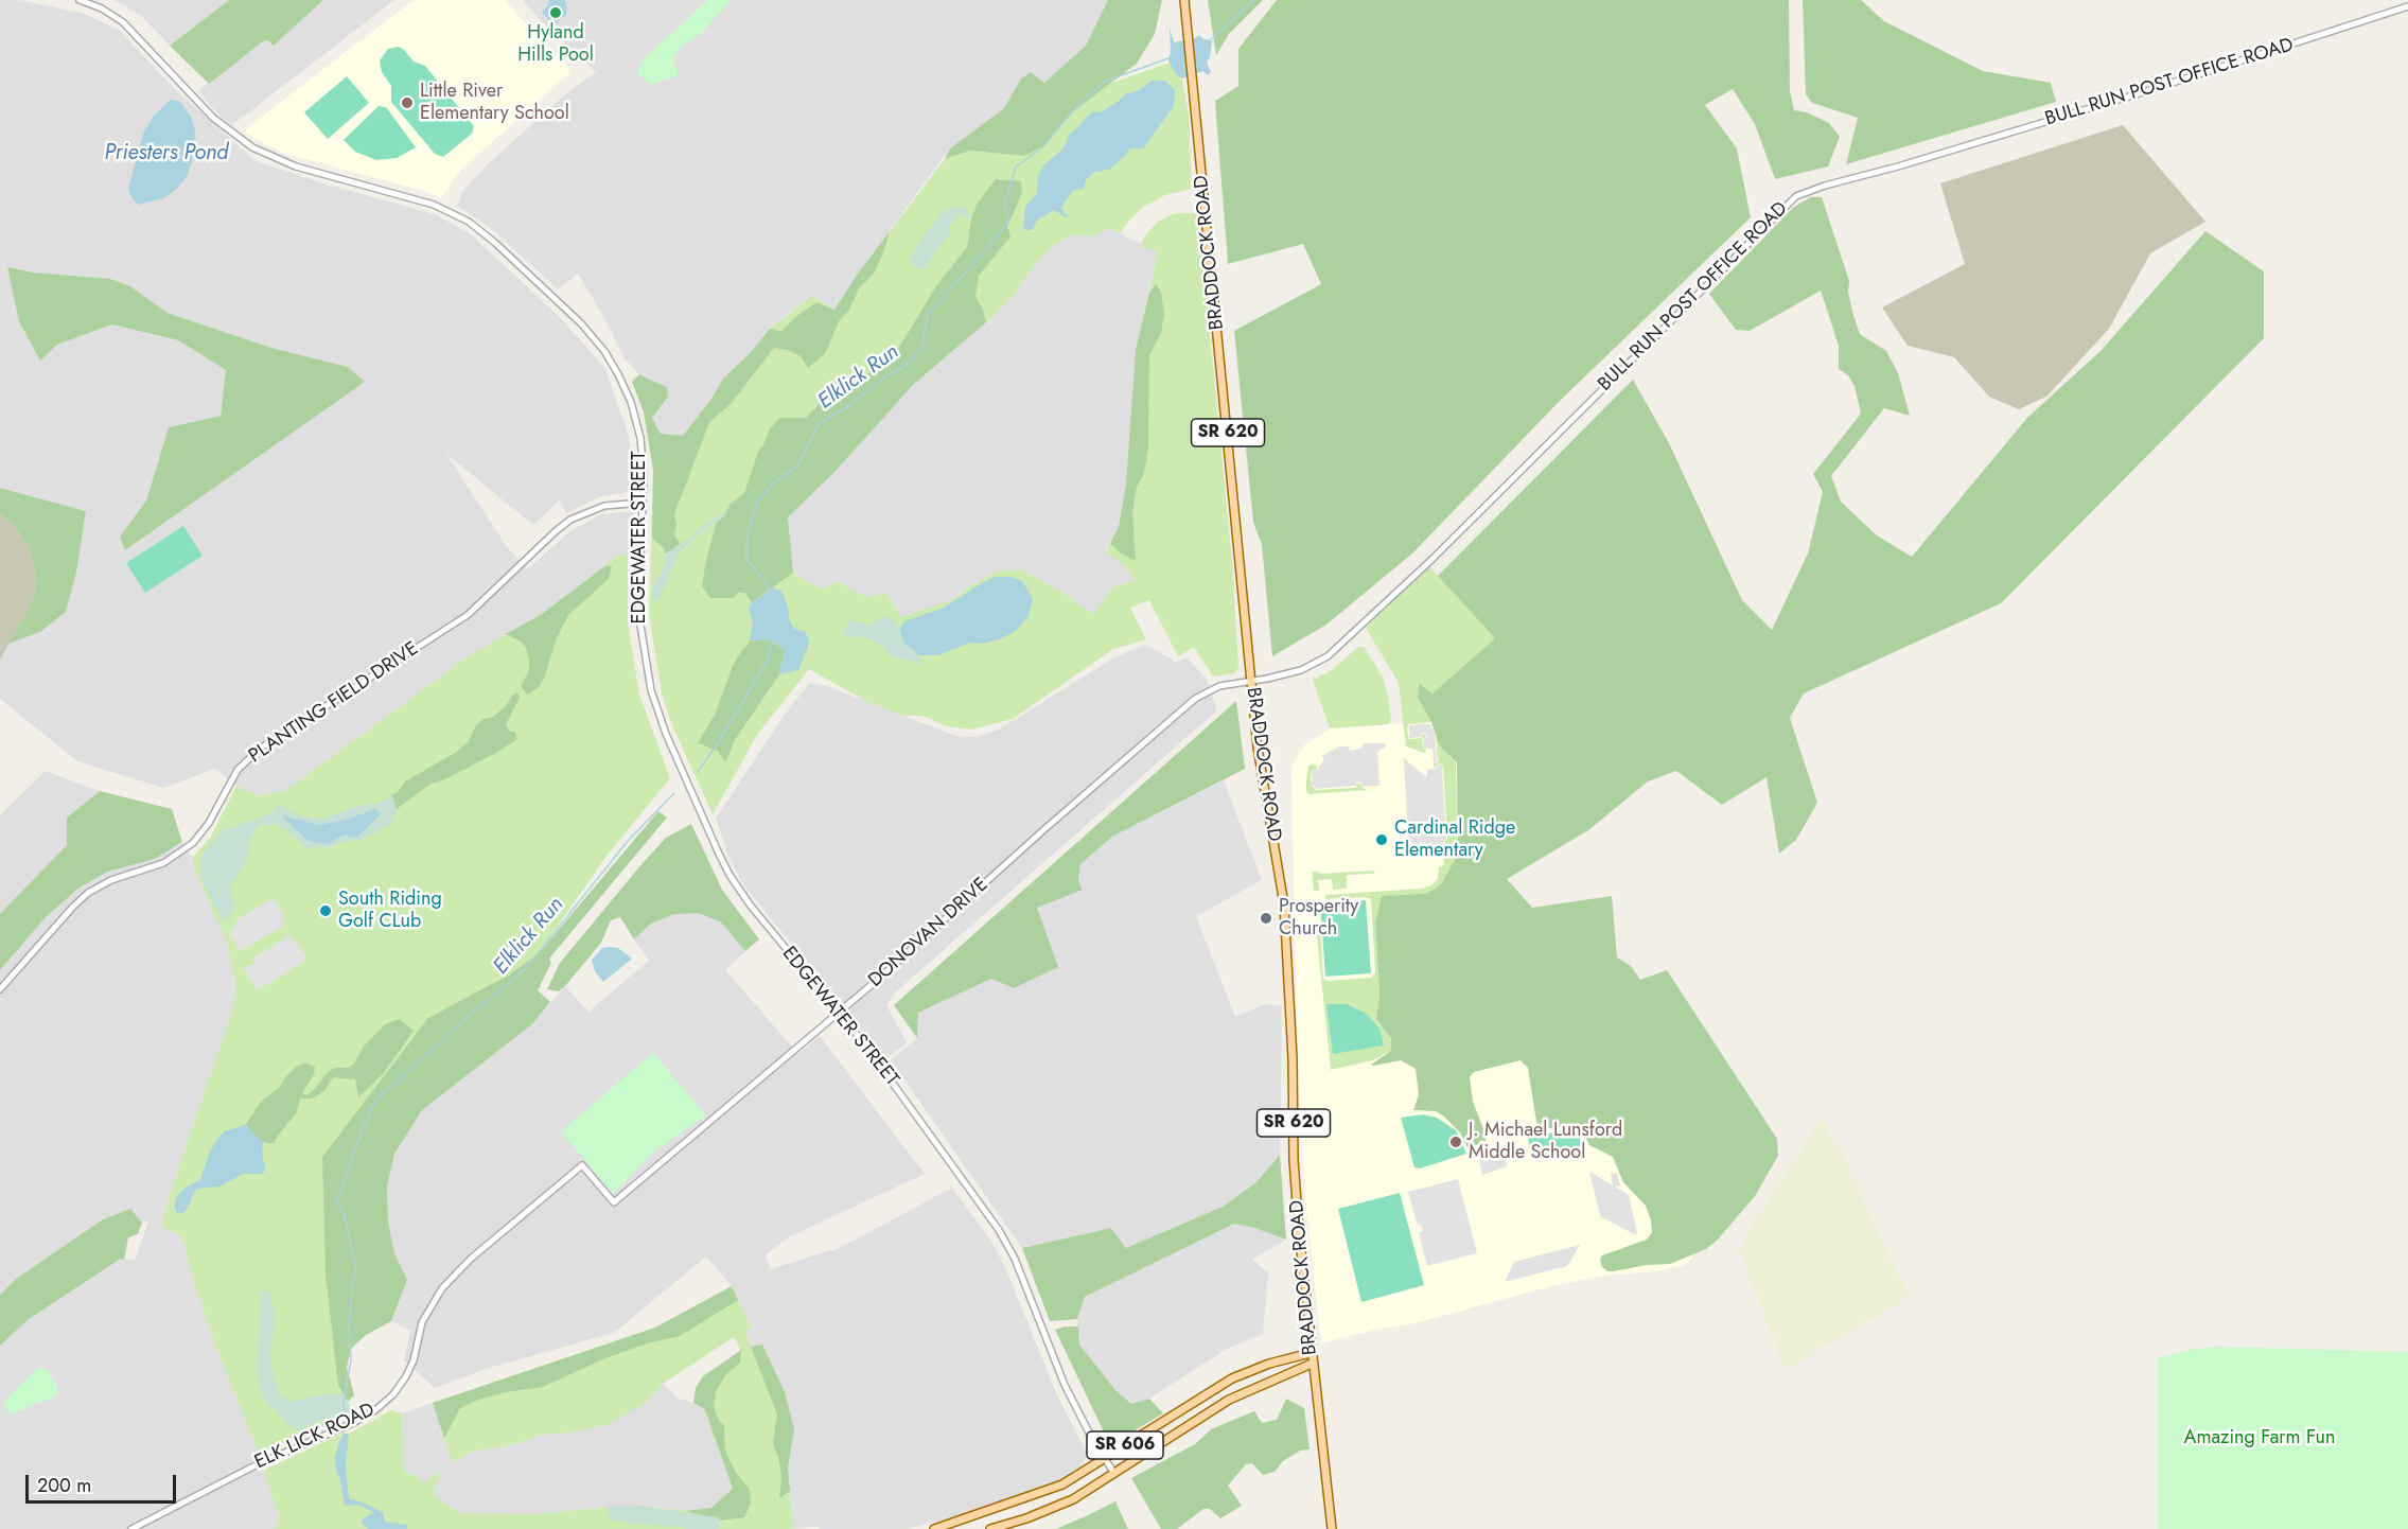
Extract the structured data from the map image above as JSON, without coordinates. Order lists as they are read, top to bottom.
{
  "streets": {
    "main road": ["BRADDOCK ROAD", "SR 620", "SR 606"],
    "street": [
      "BULL RUN POST OFFICE ROAD",
      "EDGEWATER STREET",
      "PLANTING FIELD DRIVE",
      "DONOVAN DRIVE",
      "ELK LICK ROAD"
    ]
  },
  "crossings": [
    ["BULL RUN POST OFFICE ROAD", "BRADDOCK ROAD"],
    ["BULL RUN POST OFFICE ROAD", "DONOVAN DRIVE"],
    ["BRADDOCK ROAD", "DONOVAN DRIVE"],
    ["BRADDOCK ROAD", "SR 606"],
    ["EDGEWATER STREET", "PLANTING FIELD DRIVE"],
    ["EDGEWATER STREET", "DONOVAN DRIVE"],
    ["EDGEWATER STREET", "SR 606"],
    ["DONOVAN DRIVE", "ELK LICK ROAD"]
  ],
  "water": ["Priesters Pond", "Elklick Run"],
  "parks": ["Amazing Farm Fun"],
  "places": [
    "Hyland Hills Pool",
    "Little River Elementary School",
    "Cardinal Ridge Elementary",
    "South Riding Golf CLub",
    "Prosperity Church",
    "J. Michael Lunsford Middle School"
  ],
  "scale_bar": "200 m"
}
